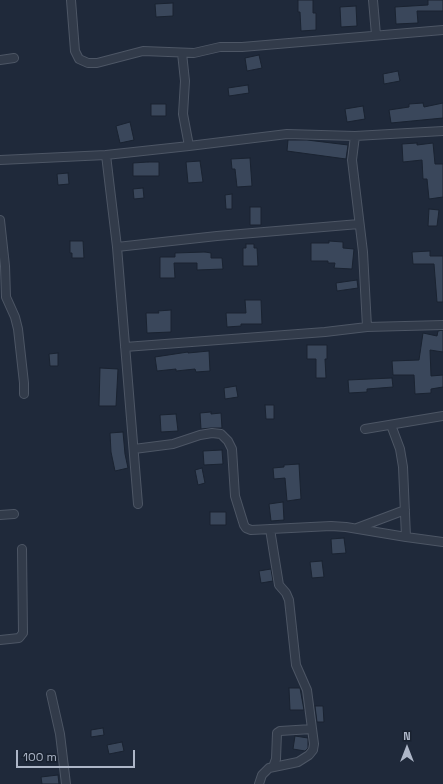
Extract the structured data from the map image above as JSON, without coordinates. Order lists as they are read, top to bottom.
{
  "scale_bar": "100 m",
  "north": "top"
}
